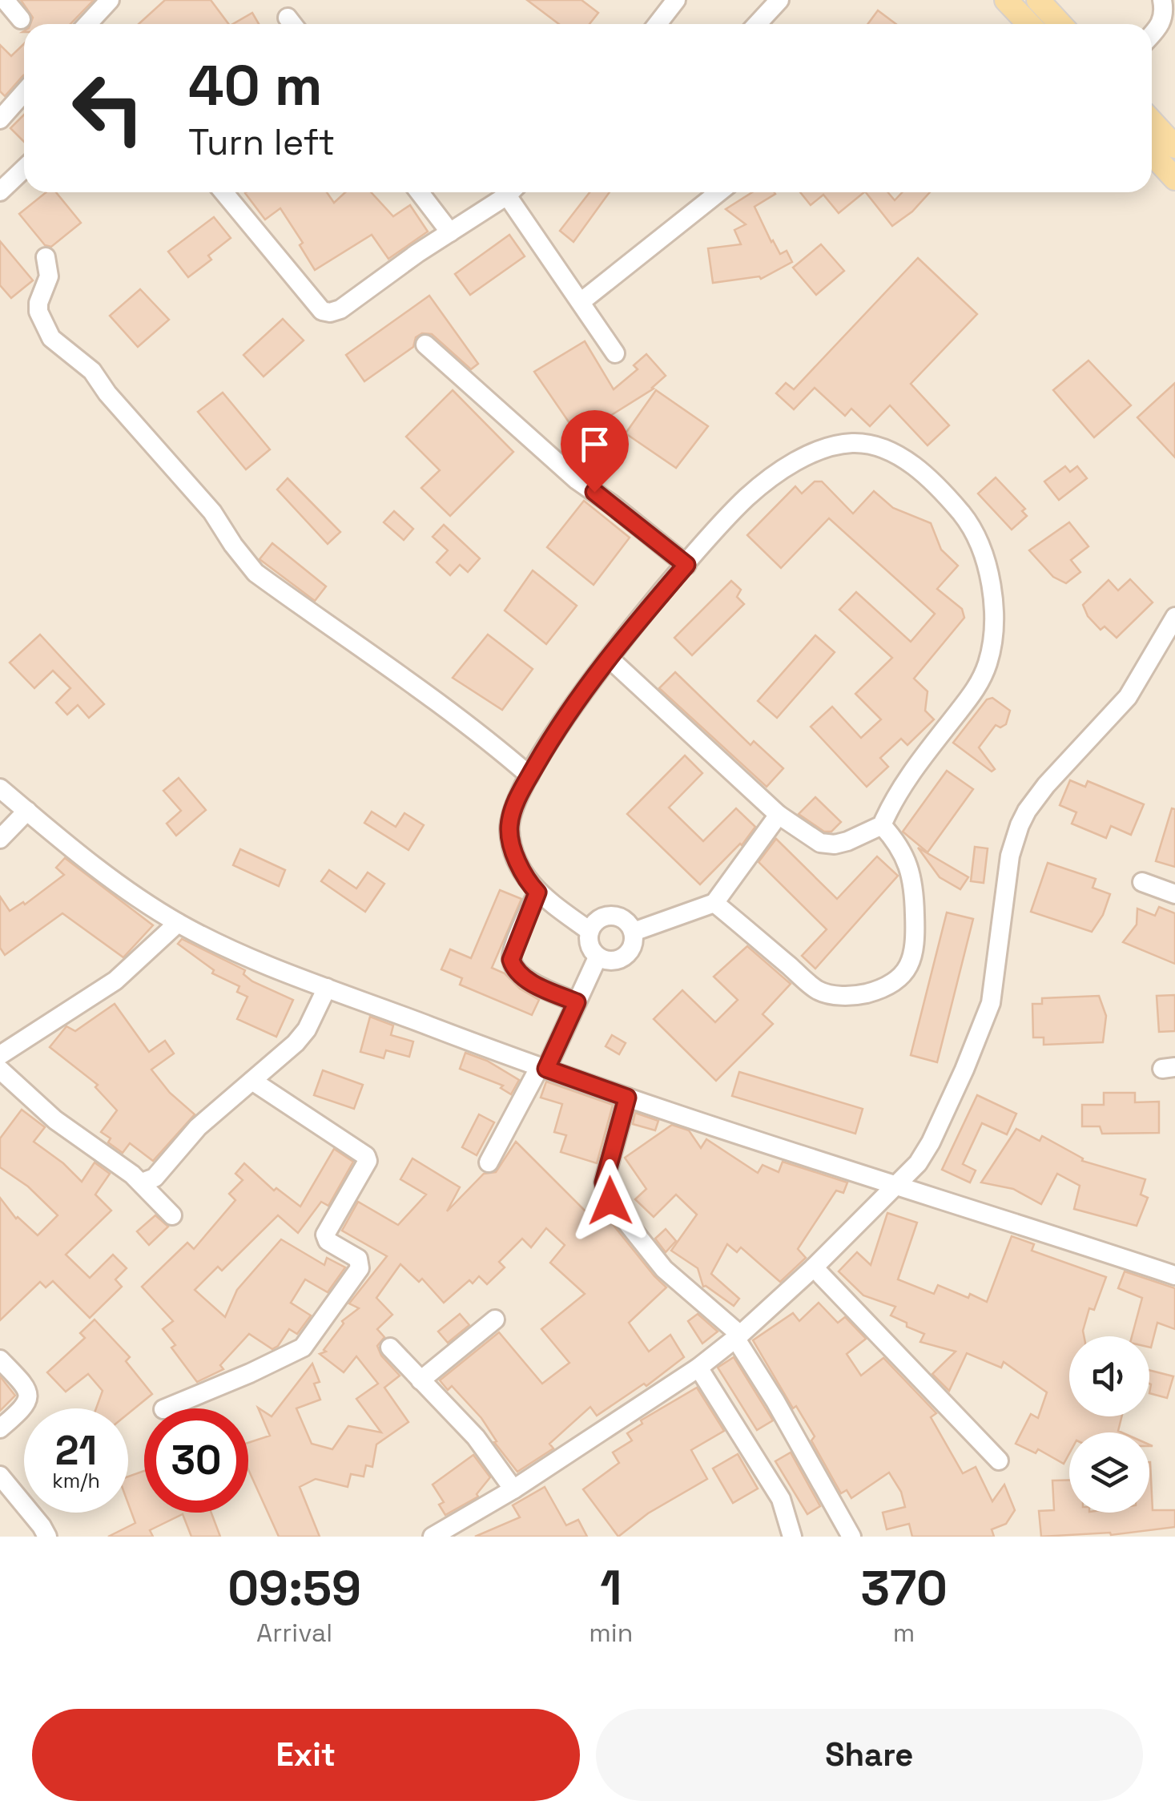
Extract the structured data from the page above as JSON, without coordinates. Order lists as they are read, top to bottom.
{
  "page": {
    "turn": ["40 m", "Turn left"],
    "speed": "21 km/h",
    "limit": "30",
    "eta": [
      "09:59",
      "Arrival",
      "1",
      "min",
      "370",
      "m"
    ],
    "buttons": ["Exit", "Share"]
  }
}
